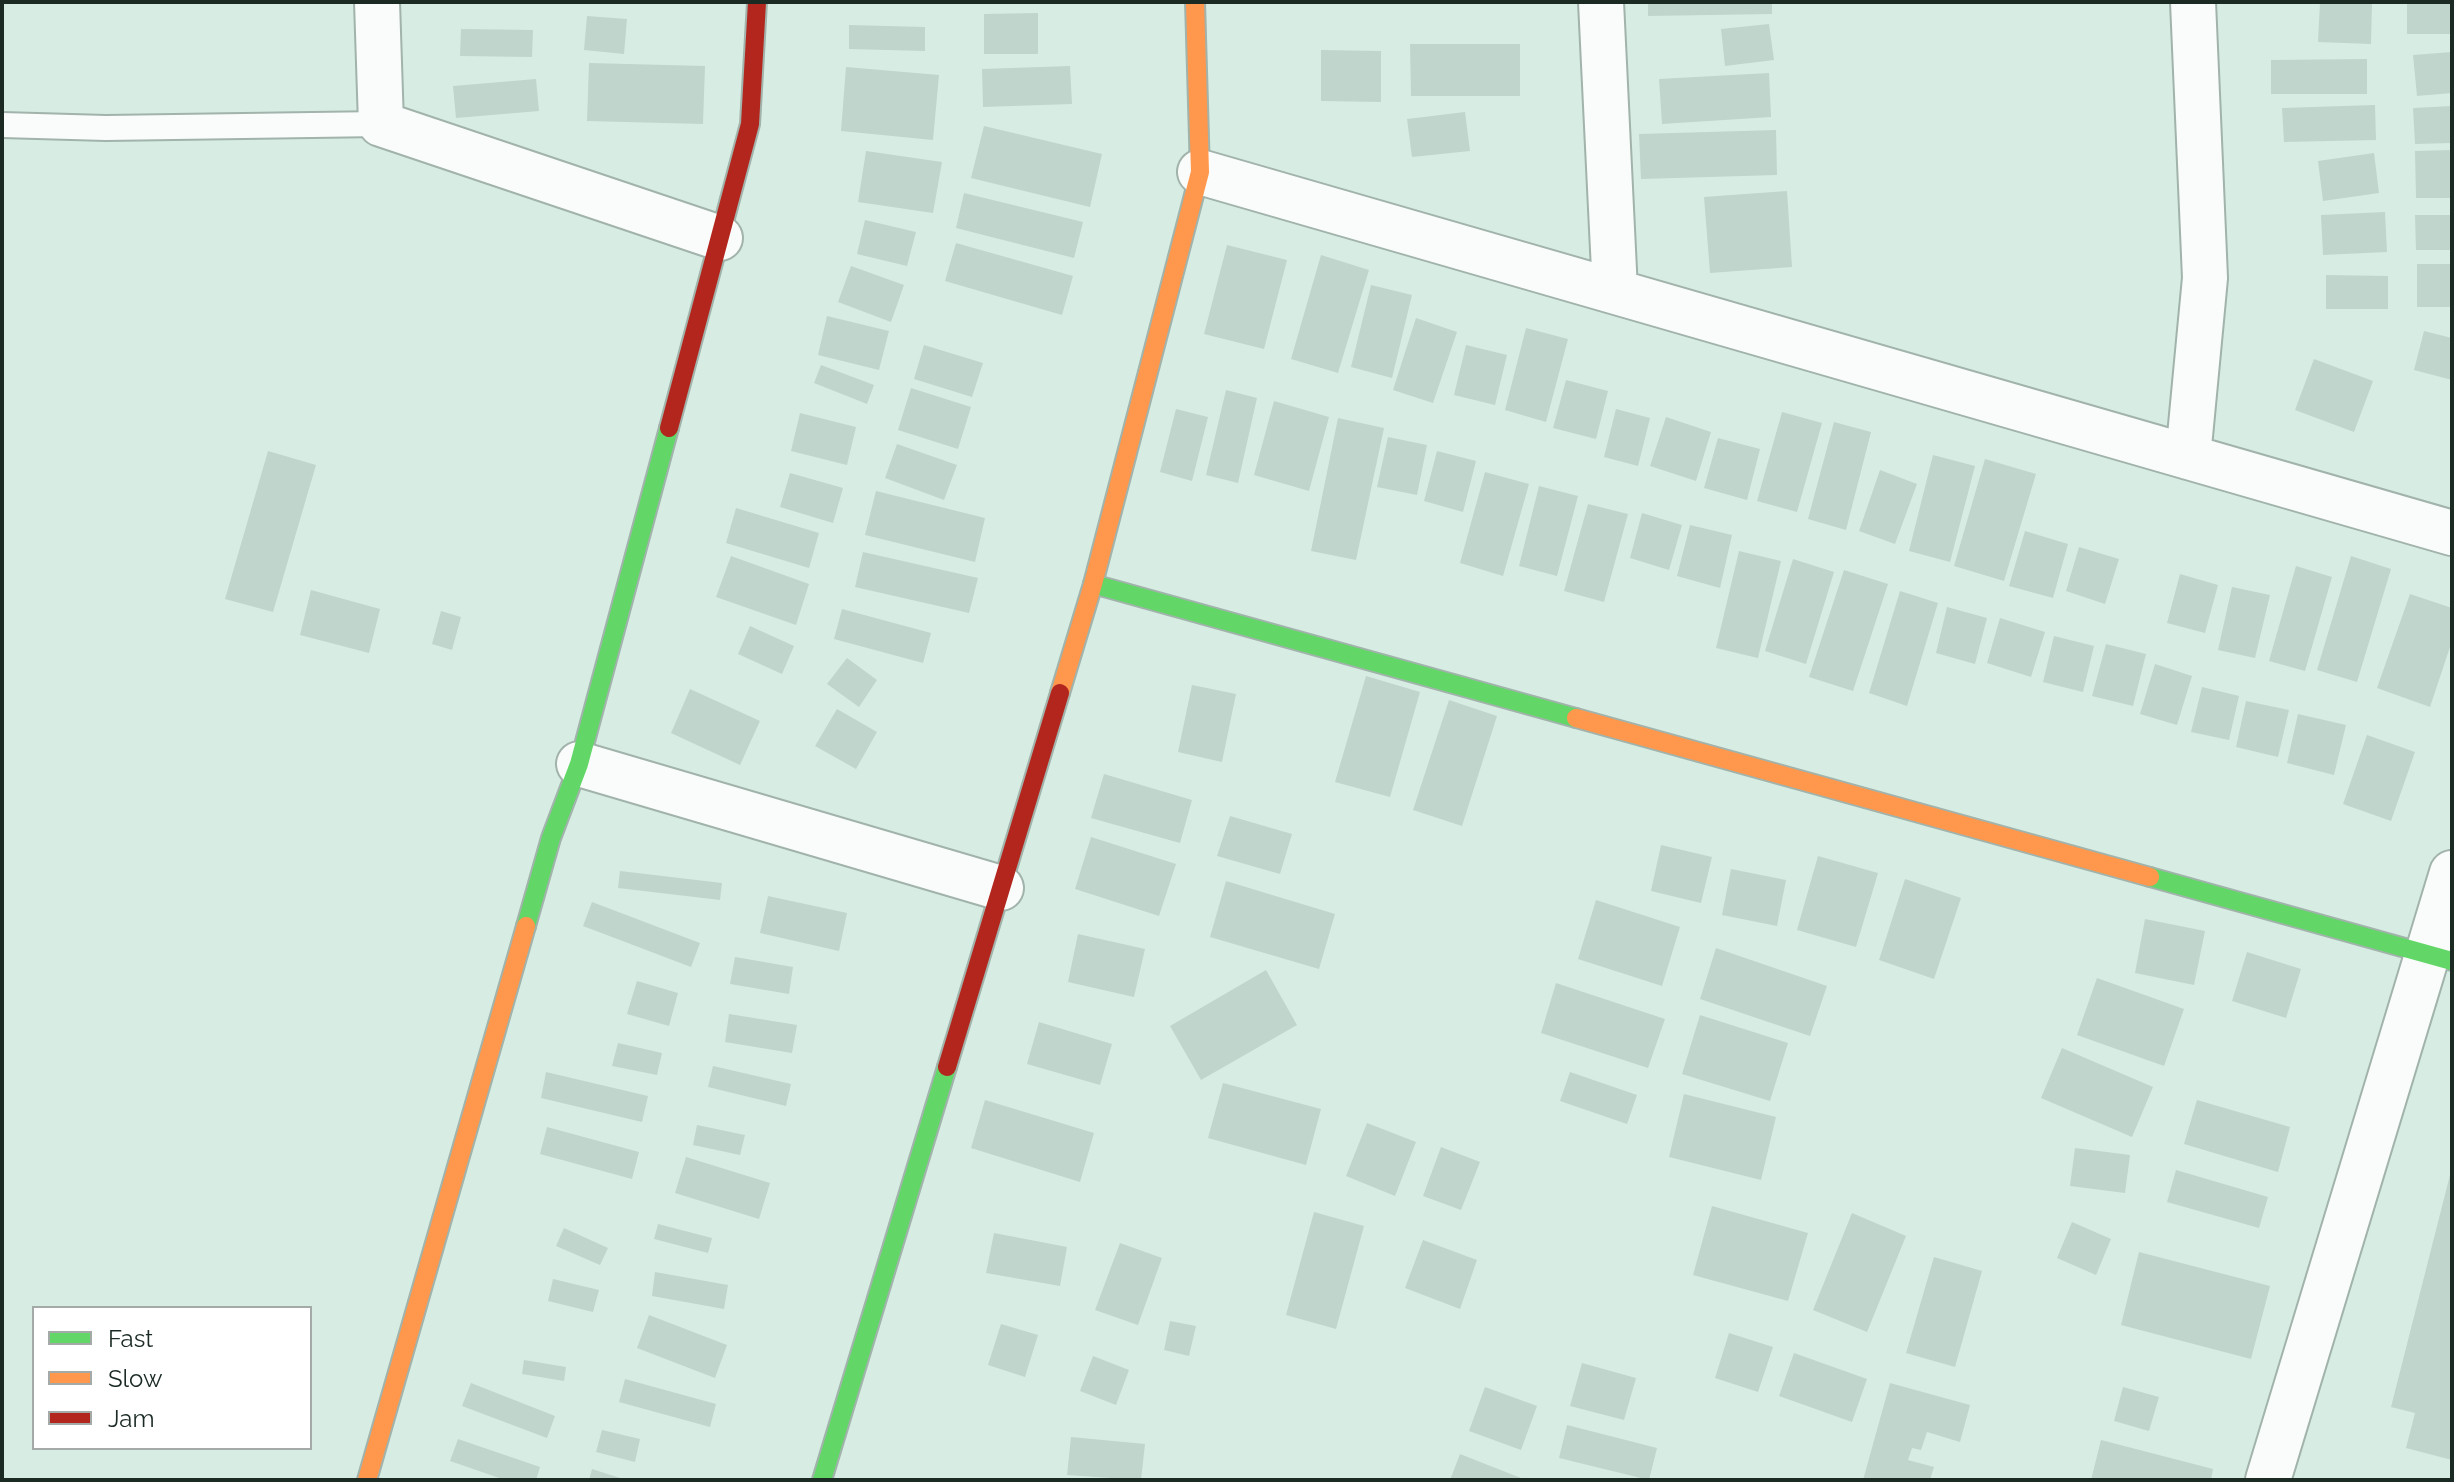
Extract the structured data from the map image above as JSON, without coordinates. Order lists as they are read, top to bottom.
{
  "legend": ["Fast", "Slow", "Jam"]
}
